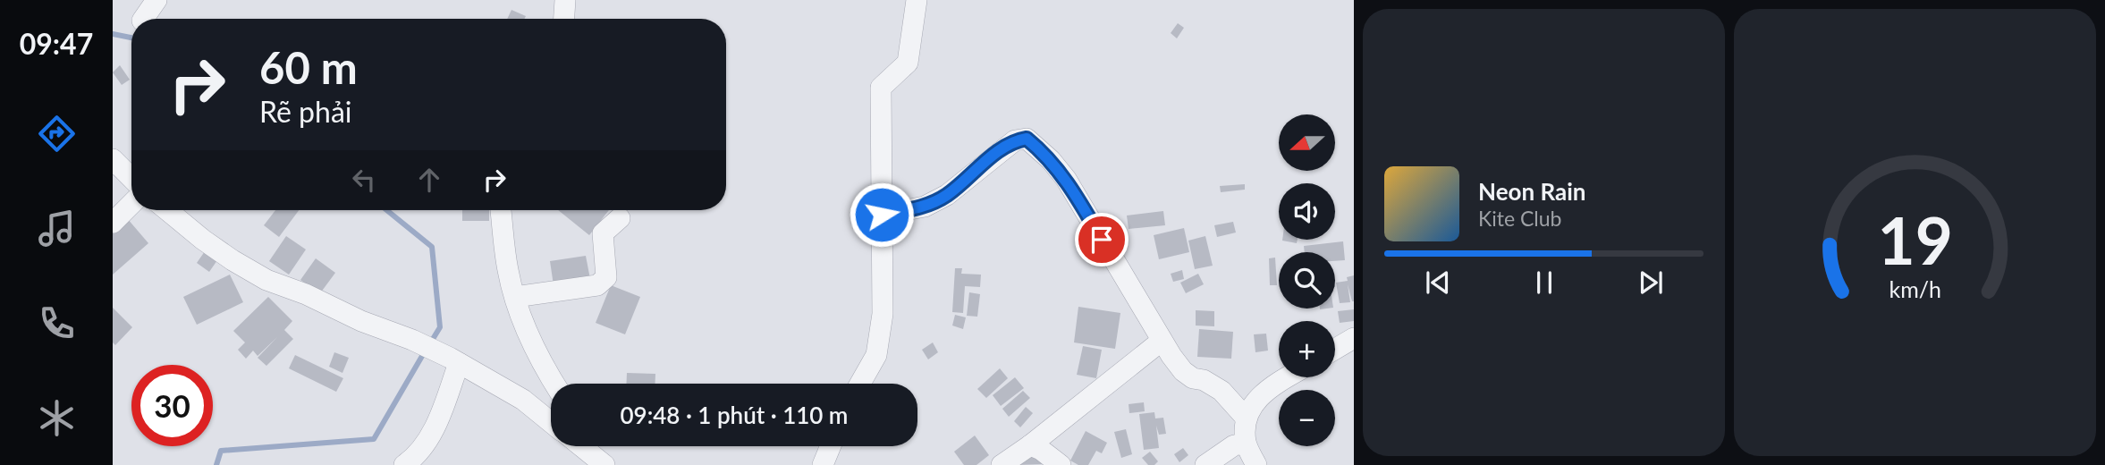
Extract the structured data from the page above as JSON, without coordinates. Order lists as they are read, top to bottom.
{
  "north": "left",
  "page": {
    "tabs": "09:47",
    "turn": ["60 m", "Rẽ phải"],
    "map_buttons": ["+", "−"],
    "song": ["Neon Rain", "Kite Club"],
    "limit": "30",
    "trip": "09:48 · 1 phút · 110 m",
    "gauge": ["19", "km/h"]
  }
}
